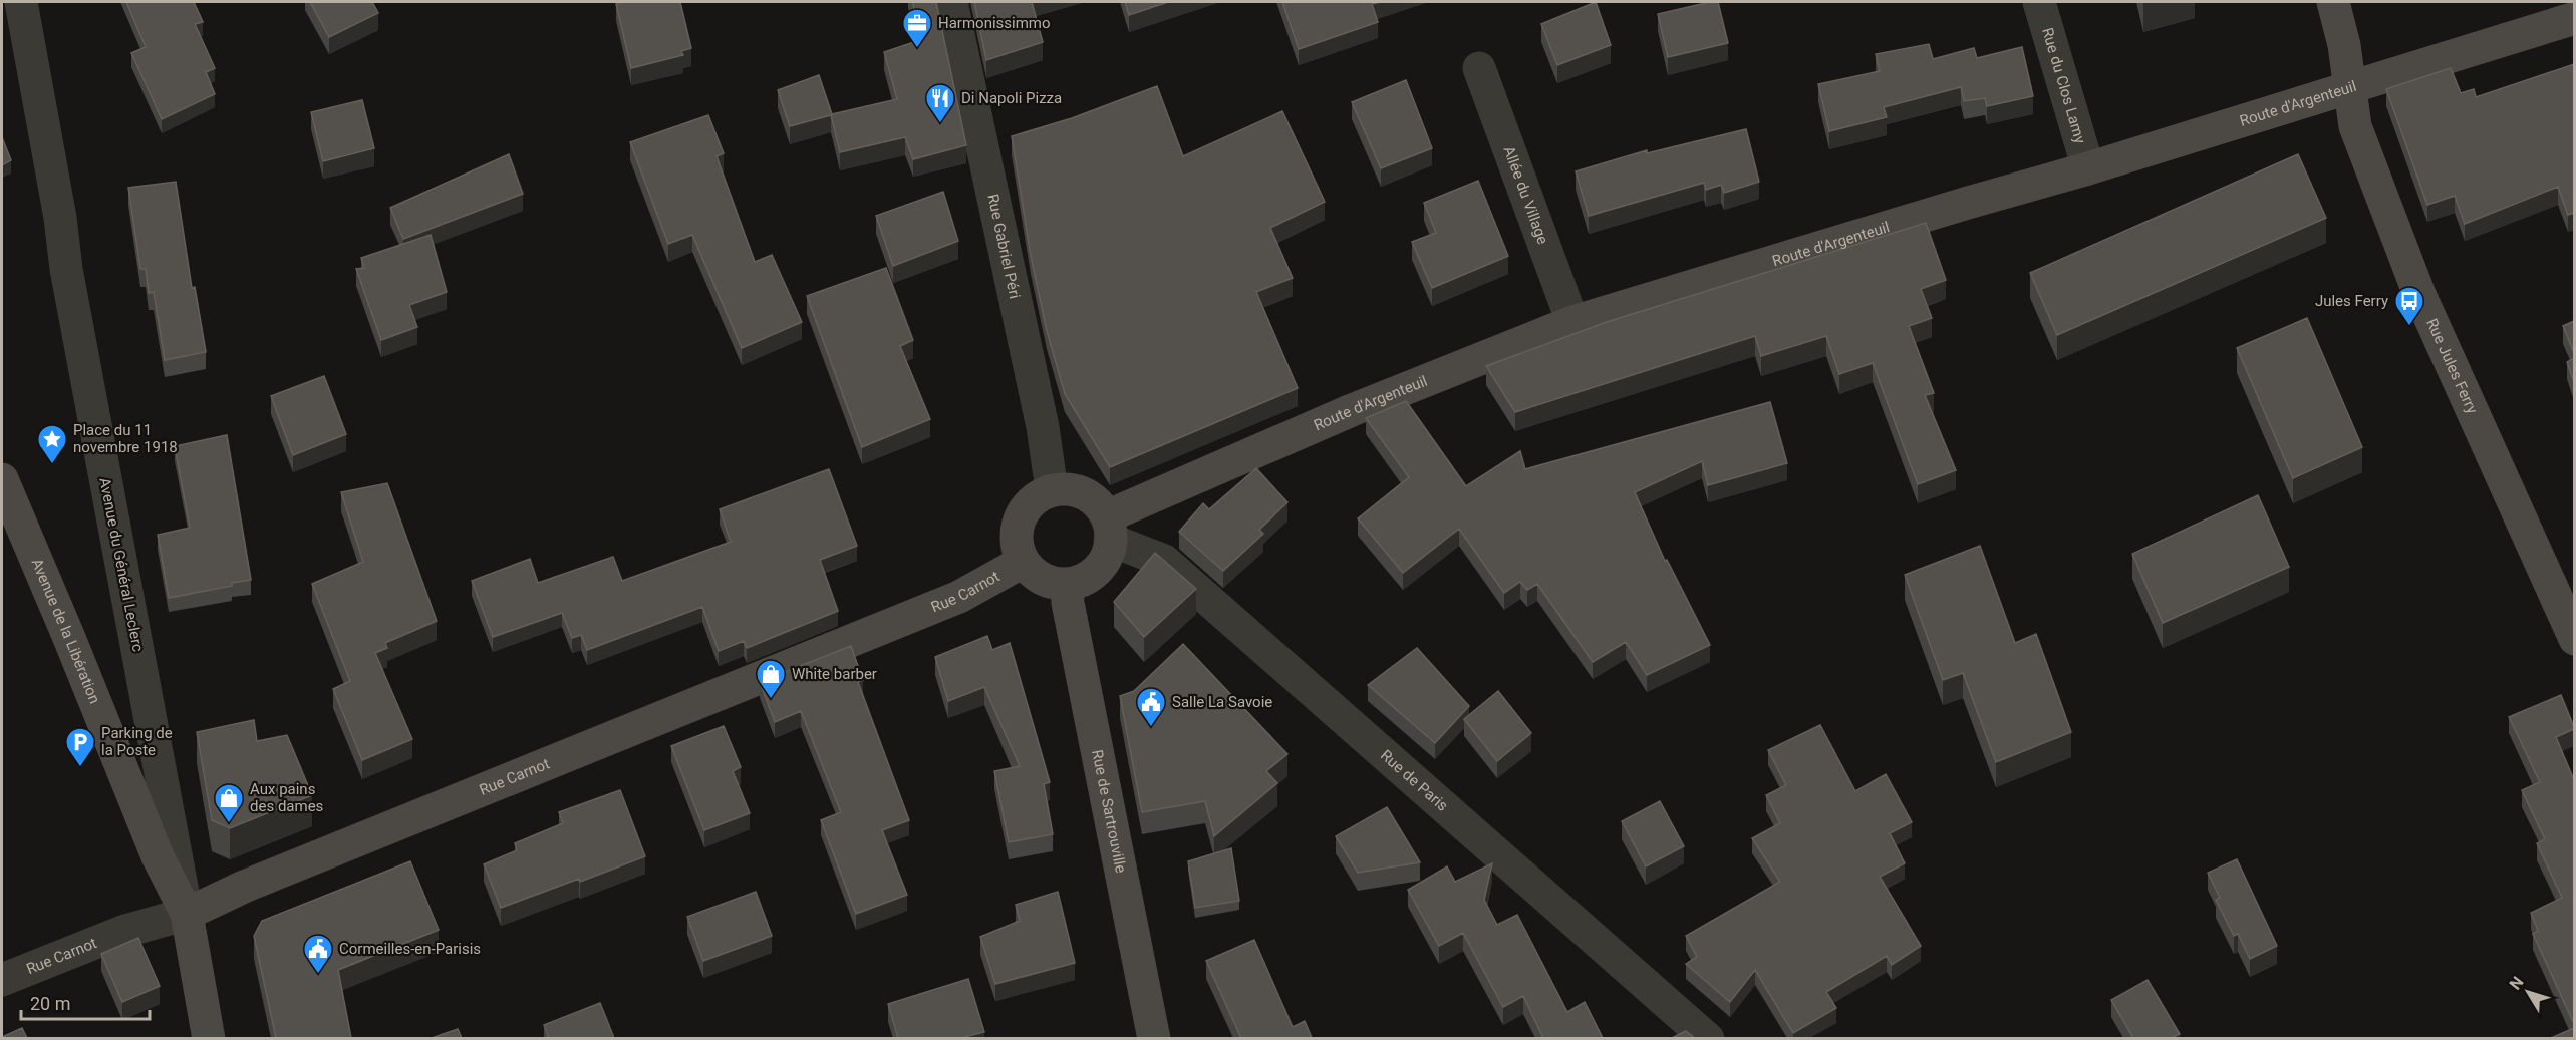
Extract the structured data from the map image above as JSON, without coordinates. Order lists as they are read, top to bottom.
{
  "streets": {
    "main road": [
      "Route d'Argenteuil",
      "Rue Jules Ferry",
      "Rue Carnot",
      "Avenue de la Libération",
      "Rue de Sartrouville"
    ],
    "street": [
      "Rue du Clos Lamy",
      "Allée du Village",
      "Rue Gabriel Péri",
      "Avenue du Général Leclerc",
      "Rue de Paris"
    ]
  },
  "crossings": [
    ["Rue du Clos Lamy", "Route d'Argenteuil"],
    ["Route d'Argenteuil", "Allée du Village"],
    ["Route d'Argenteuil", "Rue Gabriel Péri"],
    ["Route d'Argenteuil", "Rue Jules Ferry"],
    ["Route d'Argenteuil", "Rue Carnot"],
    ["Route d'Argenteuil", "Rue de Paris"],
    ["Route d'Argenteuil", "Rue de Sartrouville"],
    ["Rue Gabriel Péri", "Rue Carnot"],
    ["Rue Gabriel Péri", "Rue de Paris"],
    ["Rue Gabriel Péri", "Rue de Sartrouville"],
    ["Avenue du Général Leclerc", "Rue Carnot"],
    ["Avenue du Général Leclerc", "Avenue de la Libération"],
    ["Rue Carnot", "Avenue de la Libération"],
    ["Rue Carnot", "Rue de Paris"],
    ["Rue Carnot", "Rue de Sartrouville"],
    ["Rue de Paris", "Rue de Sartrouville"]
  ],
  "places": {
    "office": ["Harmonissimmo"],
    "restaurant": ["Di Napoli Pizza"],
    "bus stop": ["Jules Ferry"],
    "place": ["Place du 11 novembre 1918"],
    "shop": ["White barber", "Aux pains des dames"],
    "public building": ["Salle La Savoie", "Cormeilles-en-Parisis"],
    "parking": ["Parking de la Poste"]
  },
  "scale_bar": "20 m",
  "north": "top left"
}
